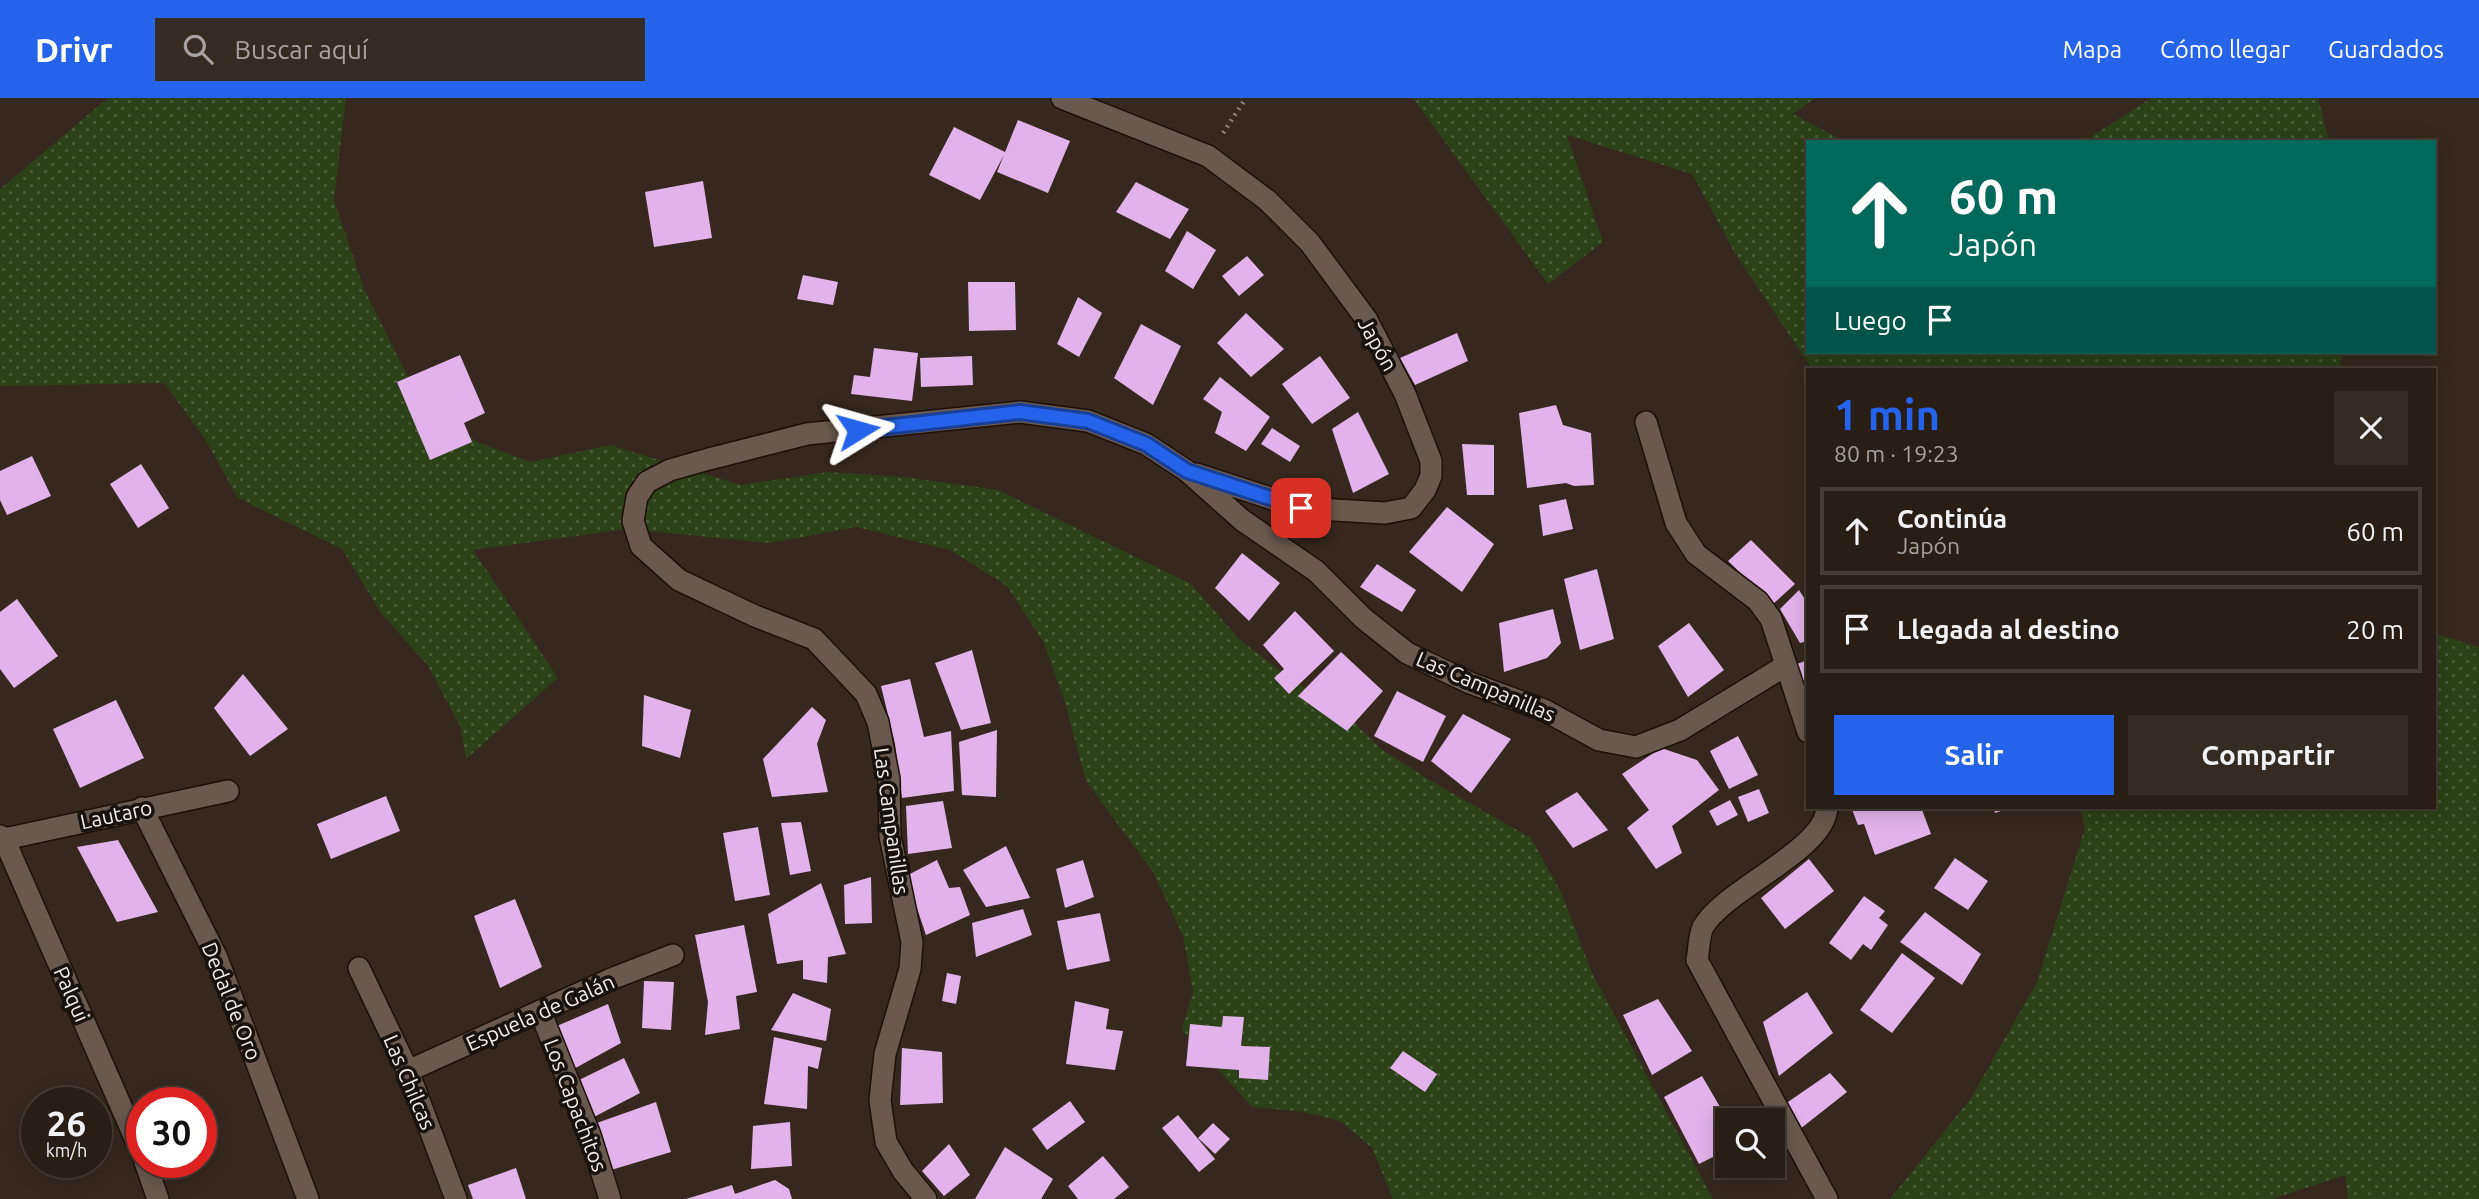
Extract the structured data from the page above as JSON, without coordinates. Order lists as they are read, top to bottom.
{
  "streets": {
    "street": [
      "Japón",
      "Las Campanillas",
      "Lautaro",
      "Palqui",
      "Dedal de Oro",
      "Espuela de Galán",
      "Las Chilcas",
      "Los Capachitos"
    ]
  },
  "crossings": [
    ["Japón", "Las Campanillas"],
    ["Lautaro", "Palqui"],
    ["Lautaro", "Dedal de Oro"],
    ["Espuela de Galán", "Las Chilcas"],
    ["Espuela de Galán", "Los Capachitos"]
  ],
  "page": {
    "header": "Drivr",
    "search": "Buscar aquí",
    "nav": ["Mapa", "Cómo llegar", "Guardados"],
    "turn": ["60 m", "Japón"],
    "then": "Luego",
    "heading": ["1 min", "80 m · 19:23"],
    "list": [
      {
        "name": "Continúa",
        "note": "Japón",
        "value": "60 m"
      },
      {
        "name": "Llegada al destino",
        "value": "20 m"
      }
    ],
    "buttons": ["Salir", "Compartir"],
    "speed": "26 km/h",
    "limit": "30"
  }
}
